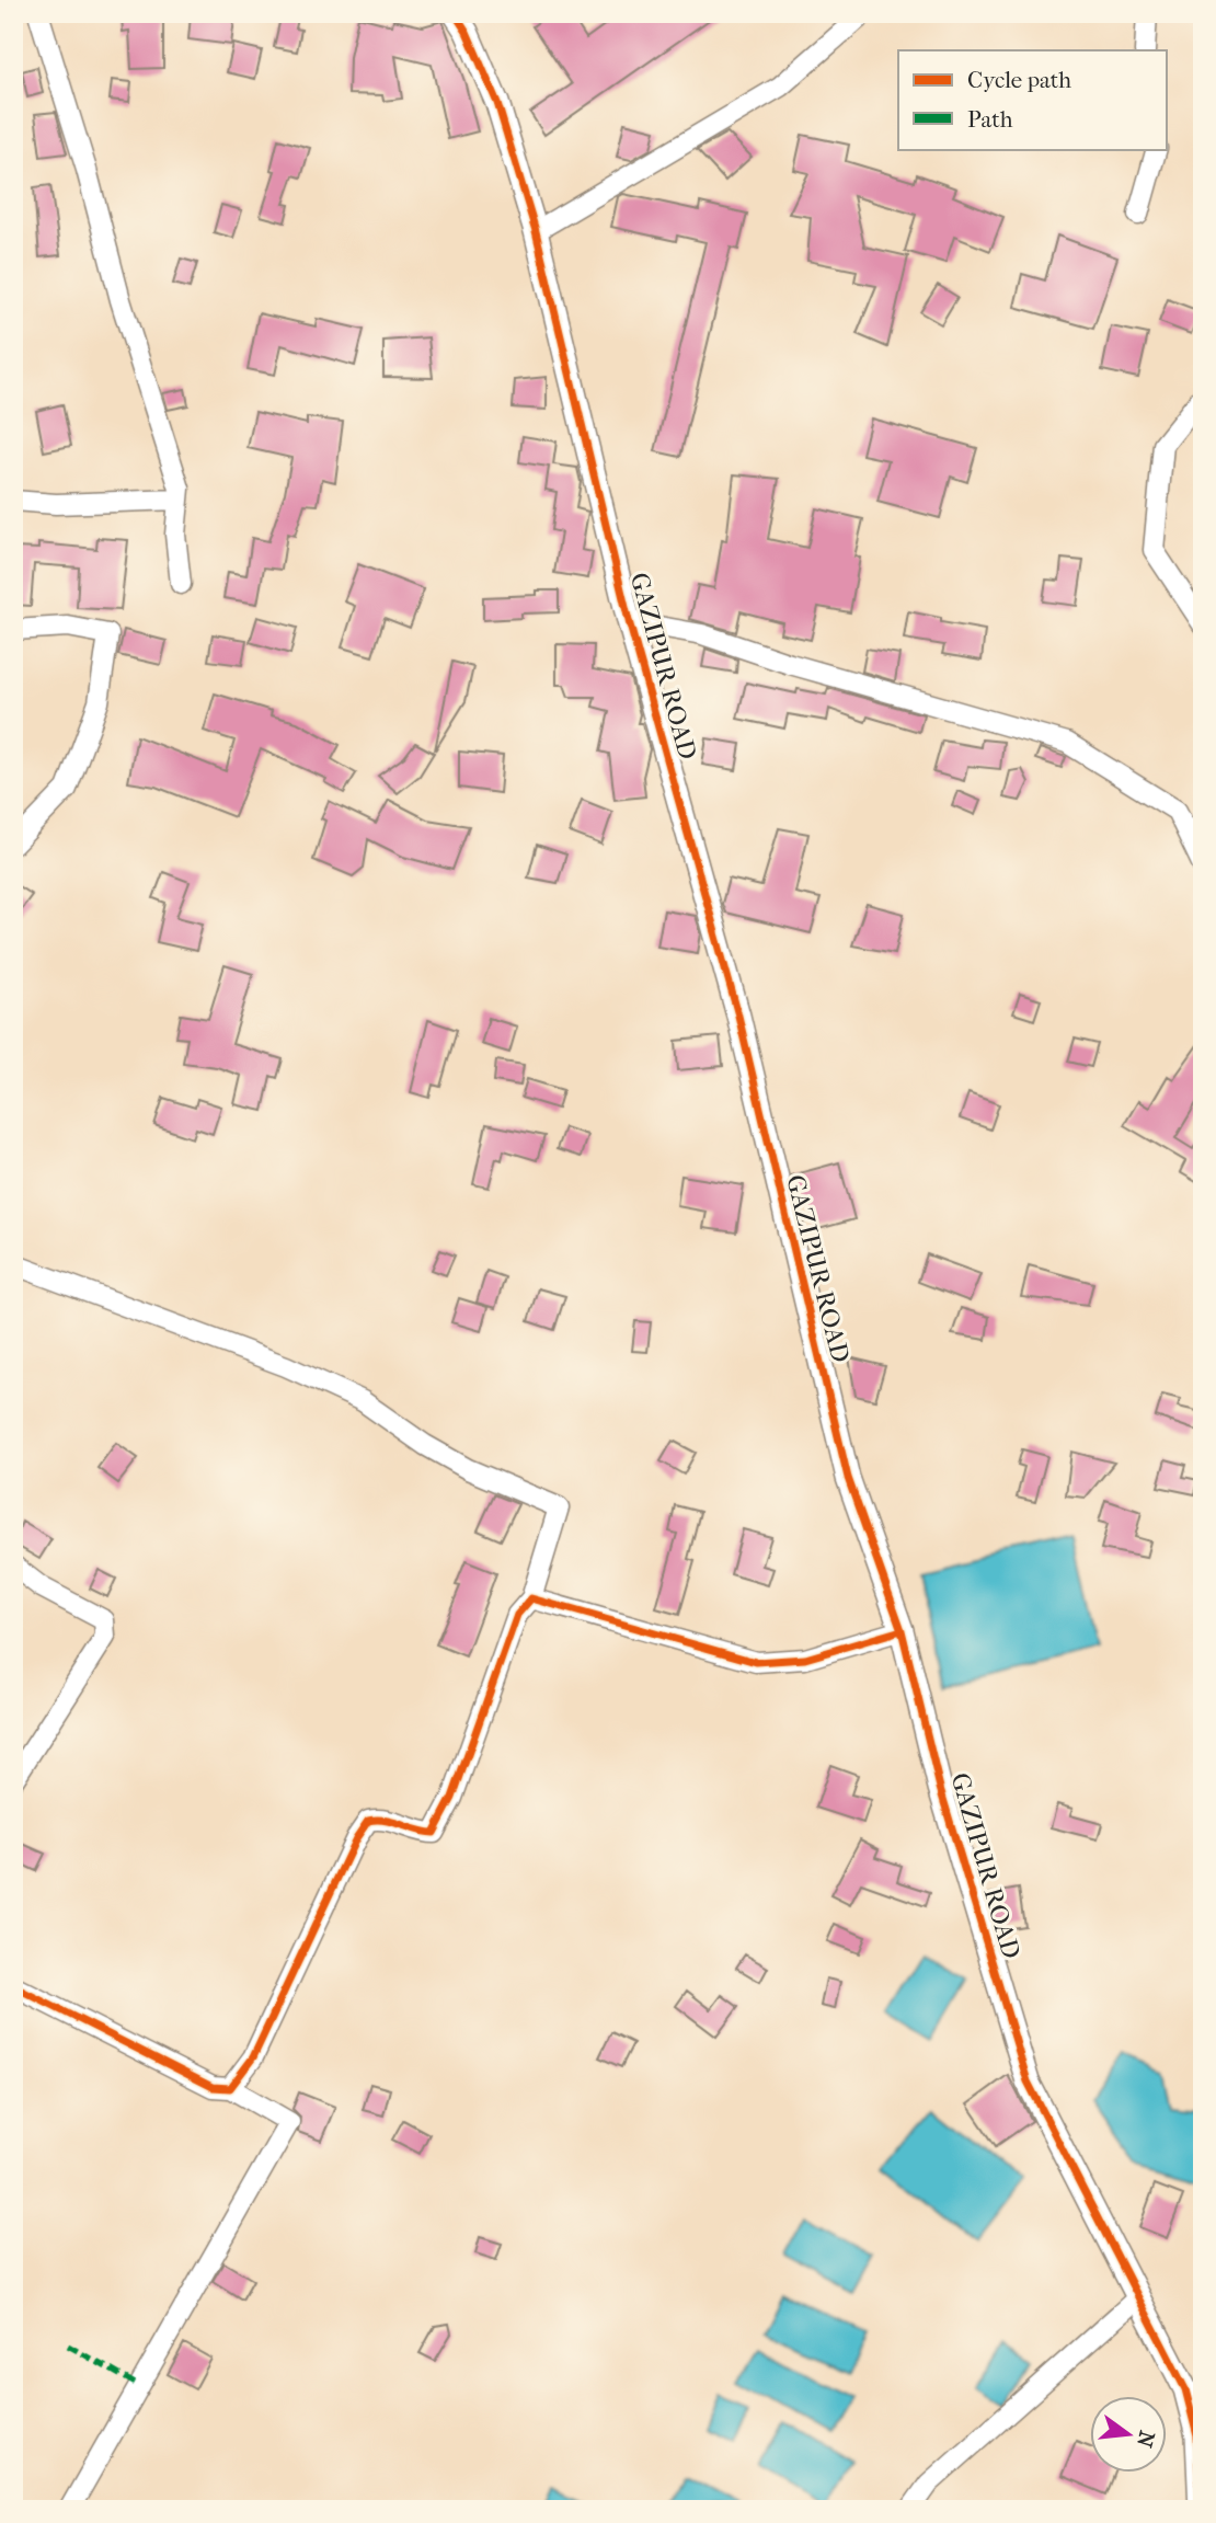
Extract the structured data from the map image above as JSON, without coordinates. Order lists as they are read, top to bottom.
{
  "streets": {
    "street": ["GAZIPUR ROAD"]
  },
  "legend": ["Cycle path", "Path"],
  "north": "right"
}
